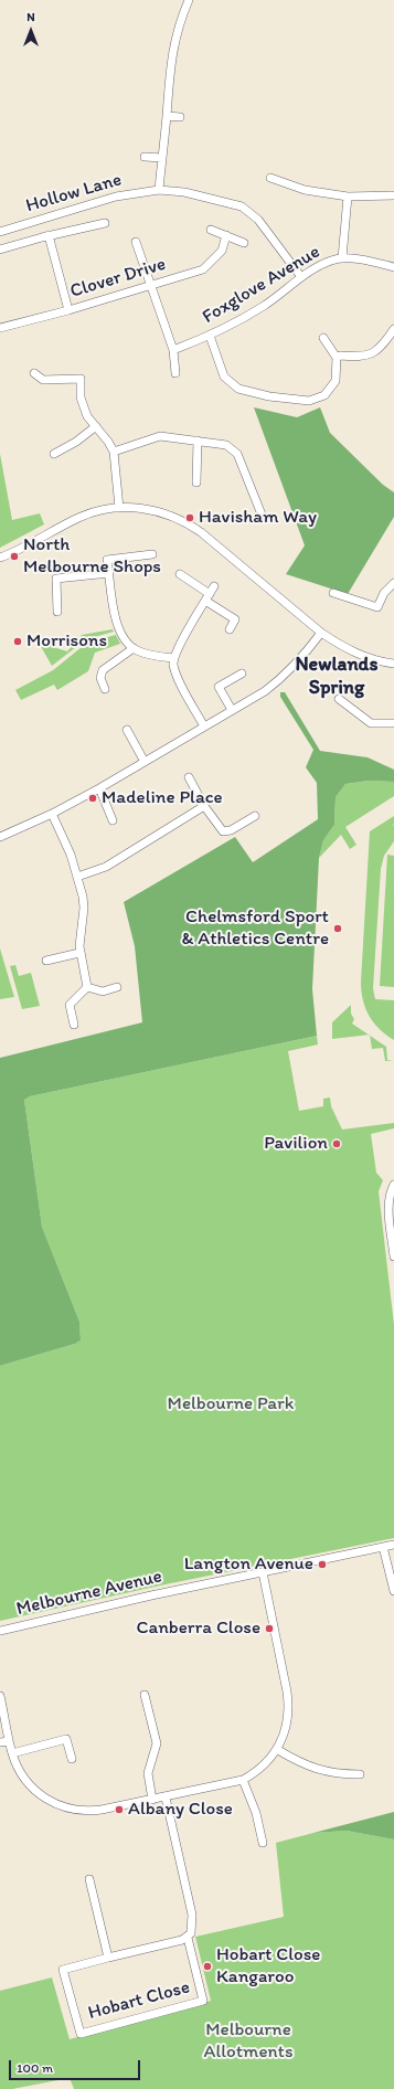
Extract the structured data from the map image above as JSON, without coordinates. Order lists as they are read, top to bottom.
{
  "streets": {
    "street": [
      "Hollow Lane",
      "Clover Drive",
      "Foxglove Avenue",
      "Melbourne Avenue",
      "Hobart Close"
    ]
  },
  "crossings": [
    ["Hollow Lane", "Foxglove Avenue"]
  ],
  "districts": ["Newlands Spring"],
  "parks": ["Melbourne Park", "Melbourne Allotments"],
  "places": [
    "Havisham Way",
    "North Melbourne Shops",
    "Morrisons",
    "Madeline Place",
    "Chelmsford Sport & Athletics Centre",
    "Pavilion",
    "Langton Avenue",
    "Canberra Close",
    "Albany Close",
    "Hobart Close Kangaroo"
  ],
  "scale_bar": "100 m",
  "north": "top"
}
